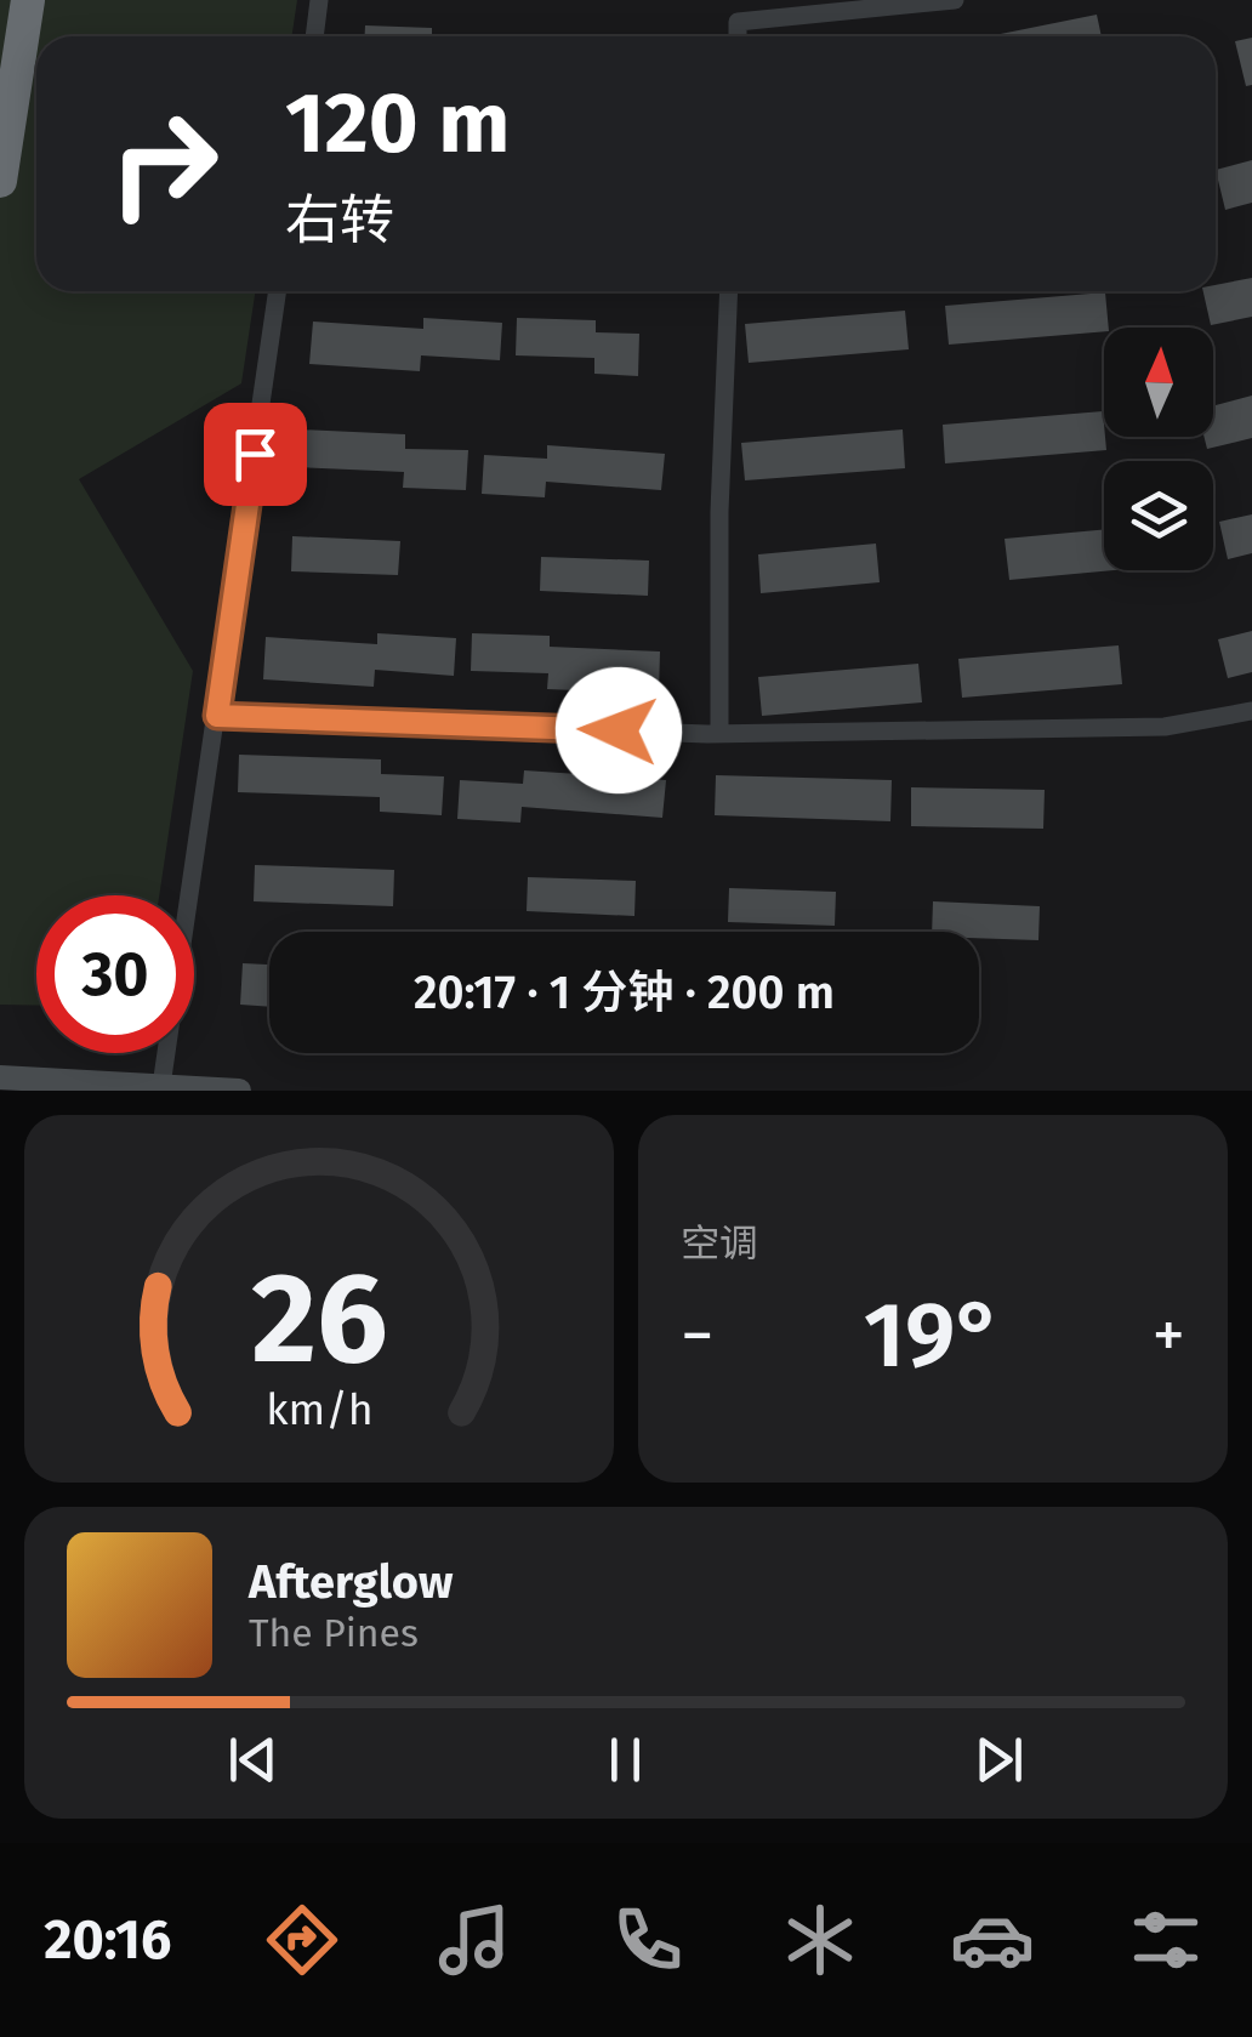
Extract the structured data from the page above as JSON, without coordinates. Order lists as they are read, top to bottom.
{
  "north": "top",
  "page": {
    "turn": ["120 m", "右转"],
    "limit": "30",
    "trip": "20:17 · 1 分钟 · 200 m",
    "tile": "空调",
    "heat": ["−", "19°", "+"],
    "song": ["Afterglow", "The Pines"],
    "tabs": "20:16",
    "gauge": ["26", "km/h"]
  }
}
